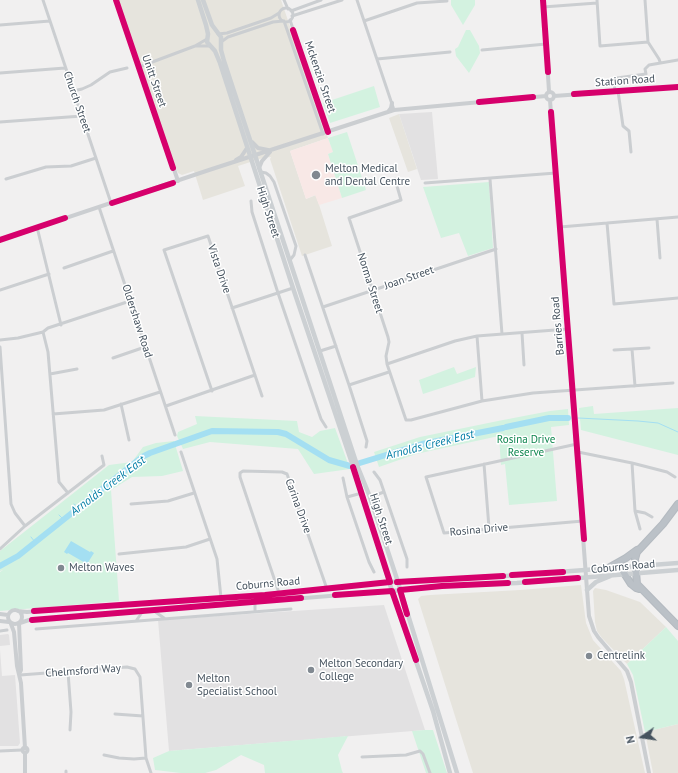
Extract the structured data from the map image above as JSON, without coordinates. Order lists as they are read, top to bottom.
{
  "streets": {
    "main road": ["High Street", "Coburns Road"],
    "street": [
      "Mckenzie Street",
      "Unitt Street",
      "Station Road",
      "Church Street",
      "Vista Drive",
      "Joan Street",
      "Norma Street",
      "Oldershaw Road",
      "Barries Road",
      "Carina Drive",
      "Rosina Drive",
      "Chelmsford Way"
    ]
  },
  "crossings": [
    ["Station Road", "Barries Road"],
    ["High Street", "Coburns Road"],
    ["Joan Street", "Norma Street"],
    ["Barries Road", "Rosina Drive"],
    ["Barries Road", "Coburns Road"],
    ["Carina Drive", "Coburns Road"]
  ],
  "water": ["Arnolds Creek East"],
  "parks": ["Rosina Drive Reserve"],
  "places": [
    "Melton Medical and Dental Centre",
    "Melton Waves",
    "Centrelink",
    "Melton Secondary College",
    "Melton Specialist School"
  ],
  "north": "left"
}
